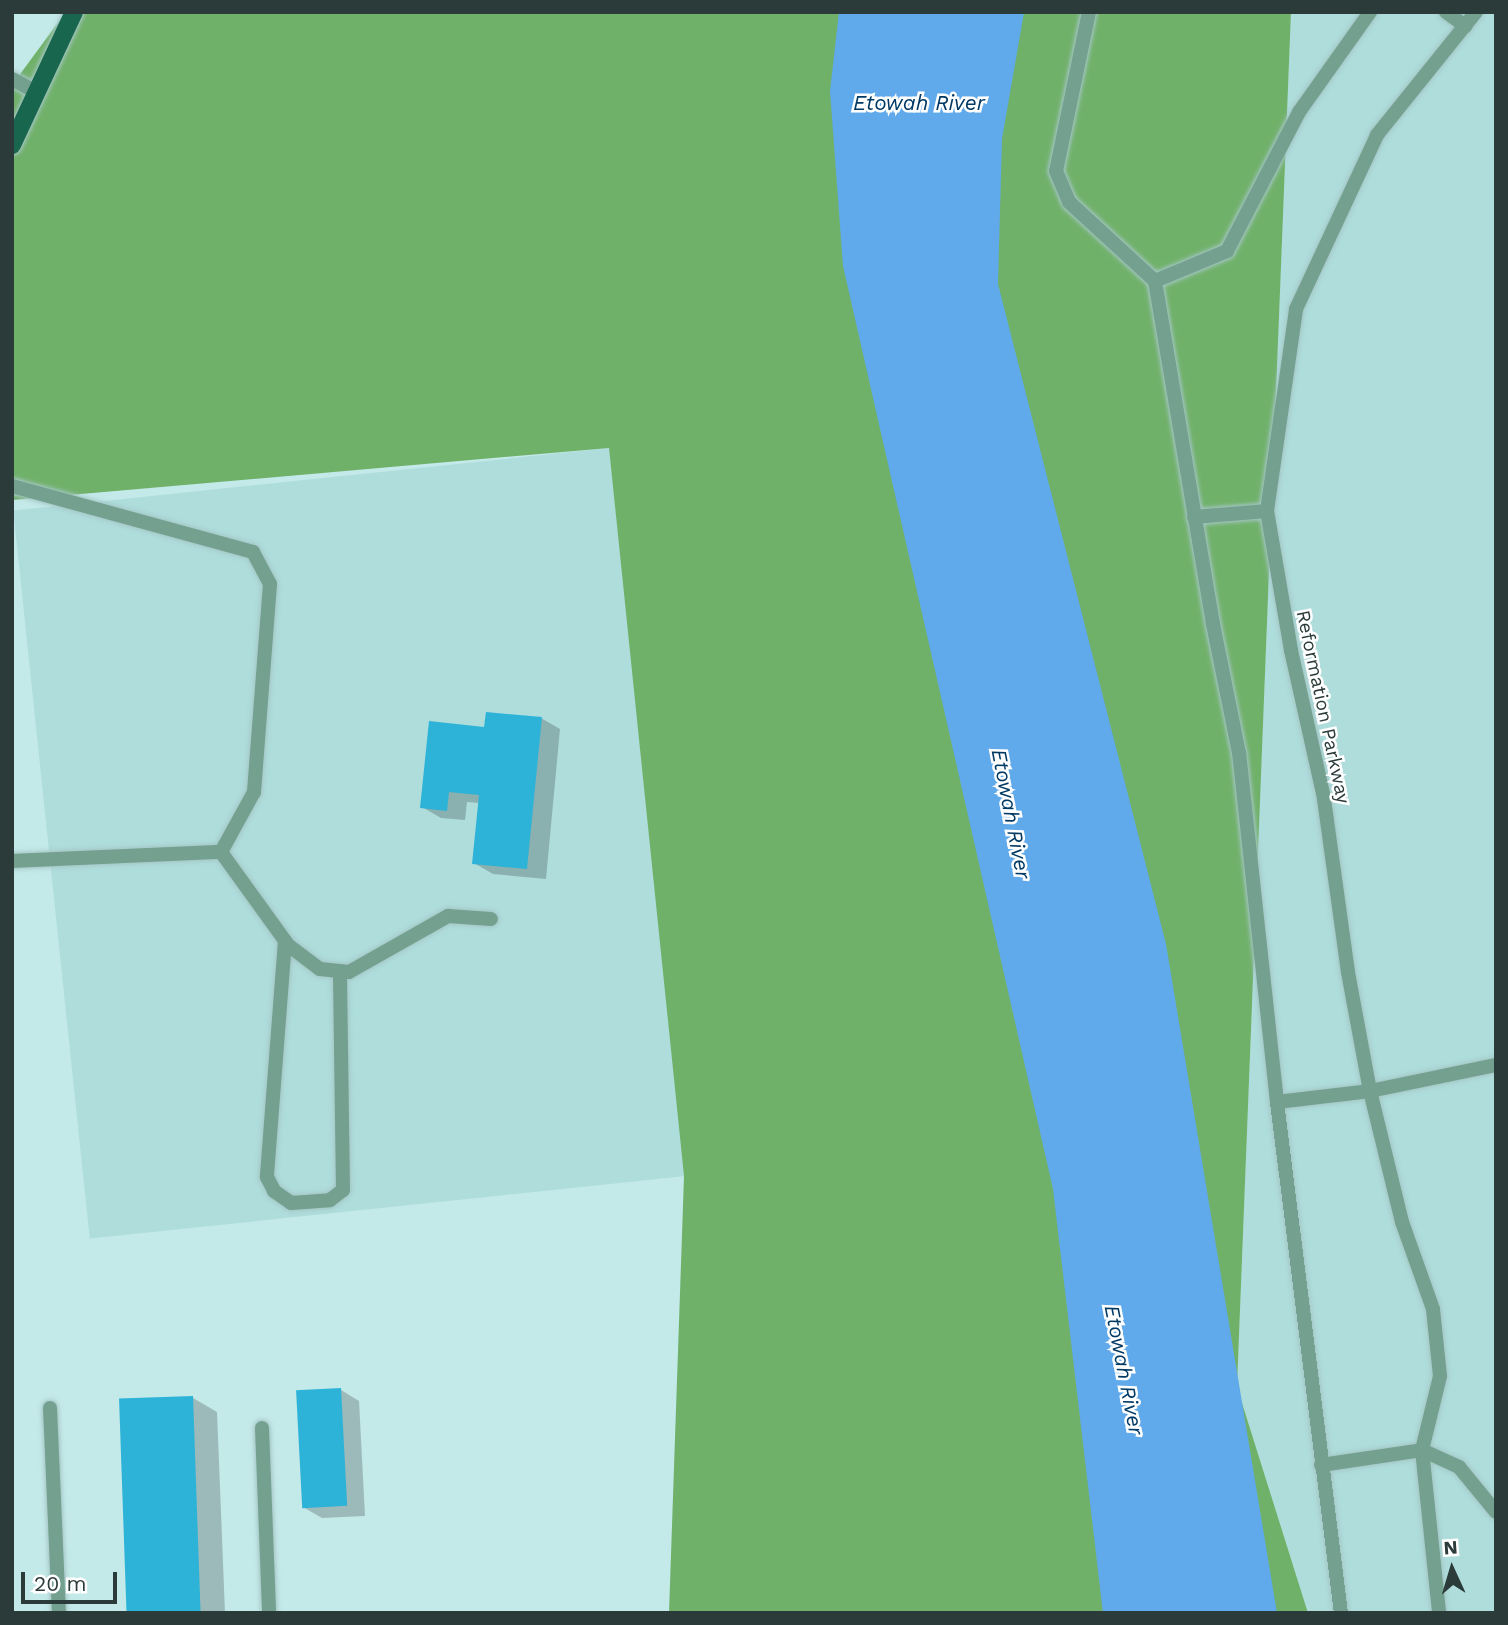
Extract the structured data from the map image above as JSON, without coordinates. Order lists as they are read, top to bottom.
{
  "streets": {
    "street": ["Reformation Parkway"]
  },
  "water": ["Etowah River"],
  "scale_bar": "20 m",
  "north": "top"
}
